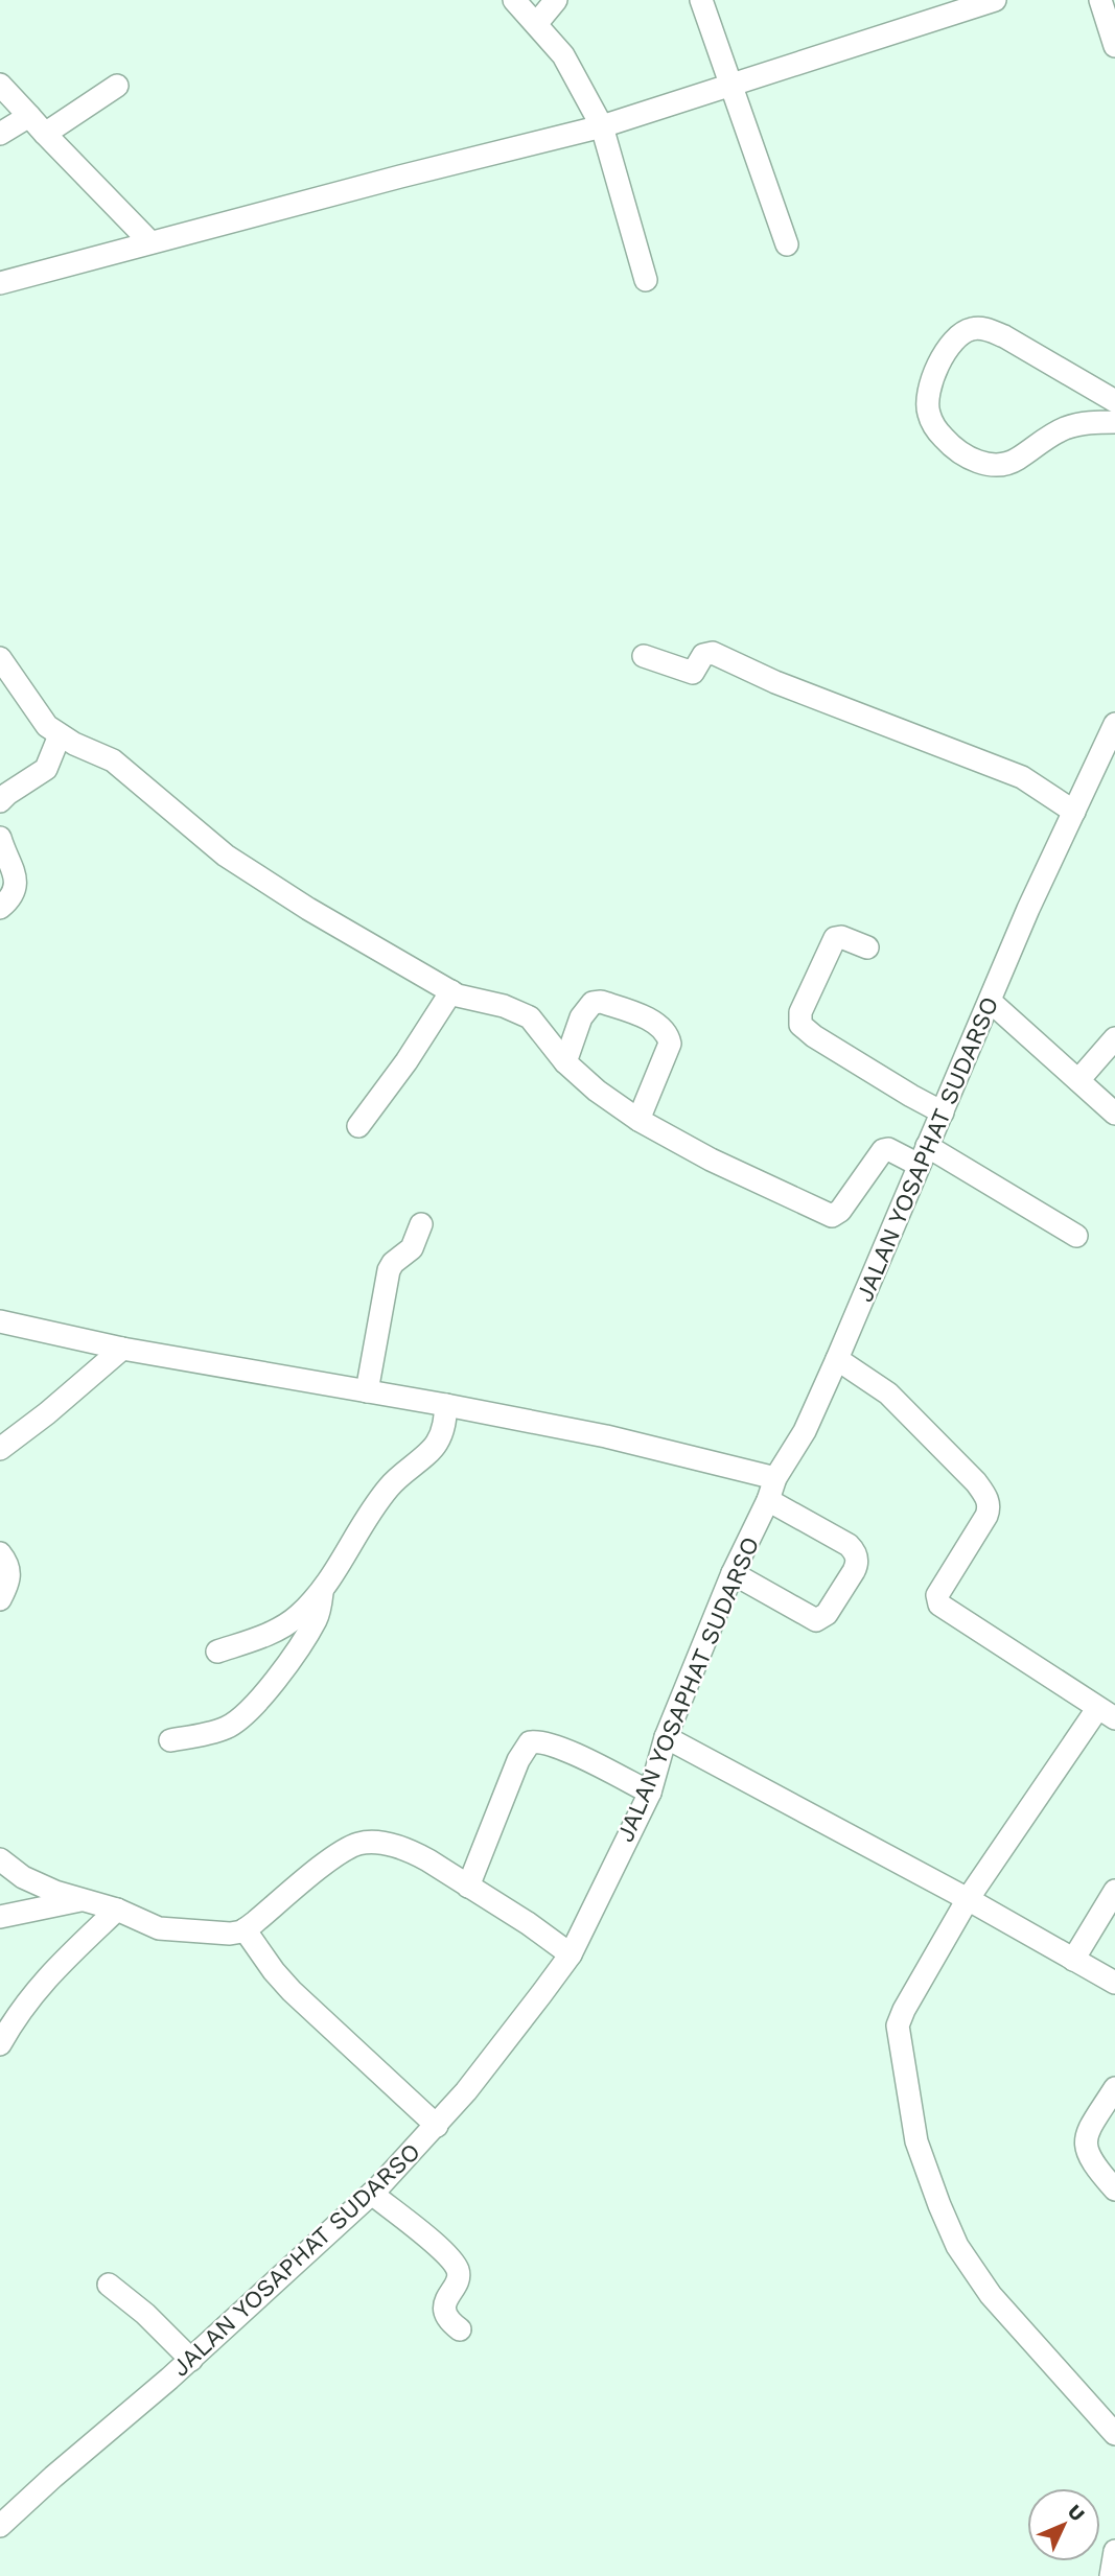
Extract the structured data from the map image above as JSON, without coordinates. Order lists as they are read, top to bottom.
{
  "streets": {
    "street": ["JALAN YOSAPHAT SUDARSO"]
  },
  "north": "top right"
}
